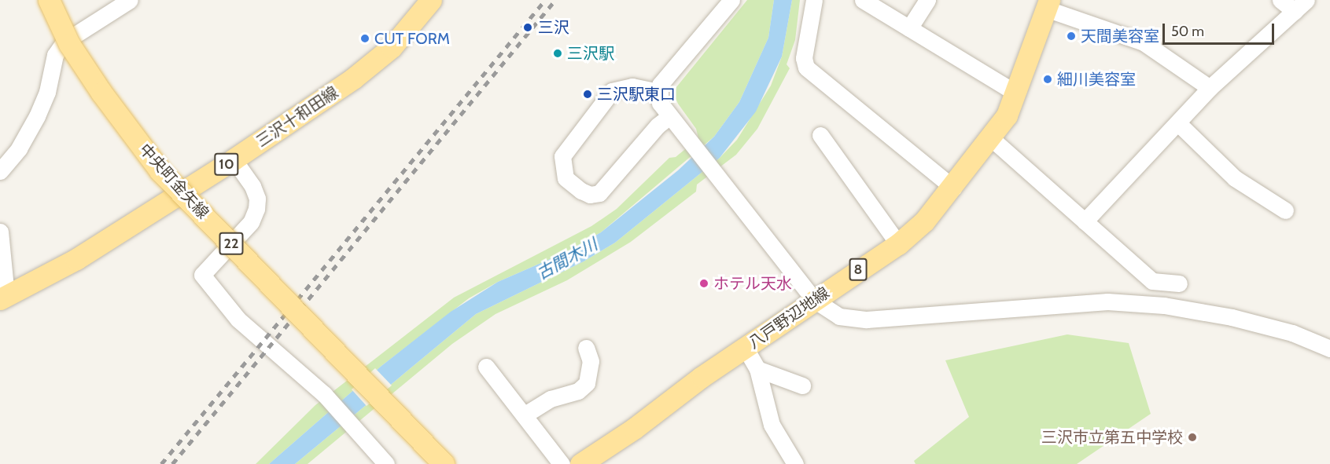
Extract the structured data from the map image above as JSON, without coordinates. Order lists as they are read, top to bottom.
{
  "streets": {
    "main road": [
      "三沢十和田線",
      "10",
      "中央町金矢線",
      "22",
      "8",
      "八戸野辺地線"
    ]
  },
  "water": ["古間木川"],
  "places": [
    "三沢",
    "天間美容室",
    "CUT FORM",
    "三沢駅",
    "細川美容室",
    "三沢駅東口",
    "ホテル天水",
    "三沢市立第五中学校"
  ],
  "scale_bar": "50 m"
}
